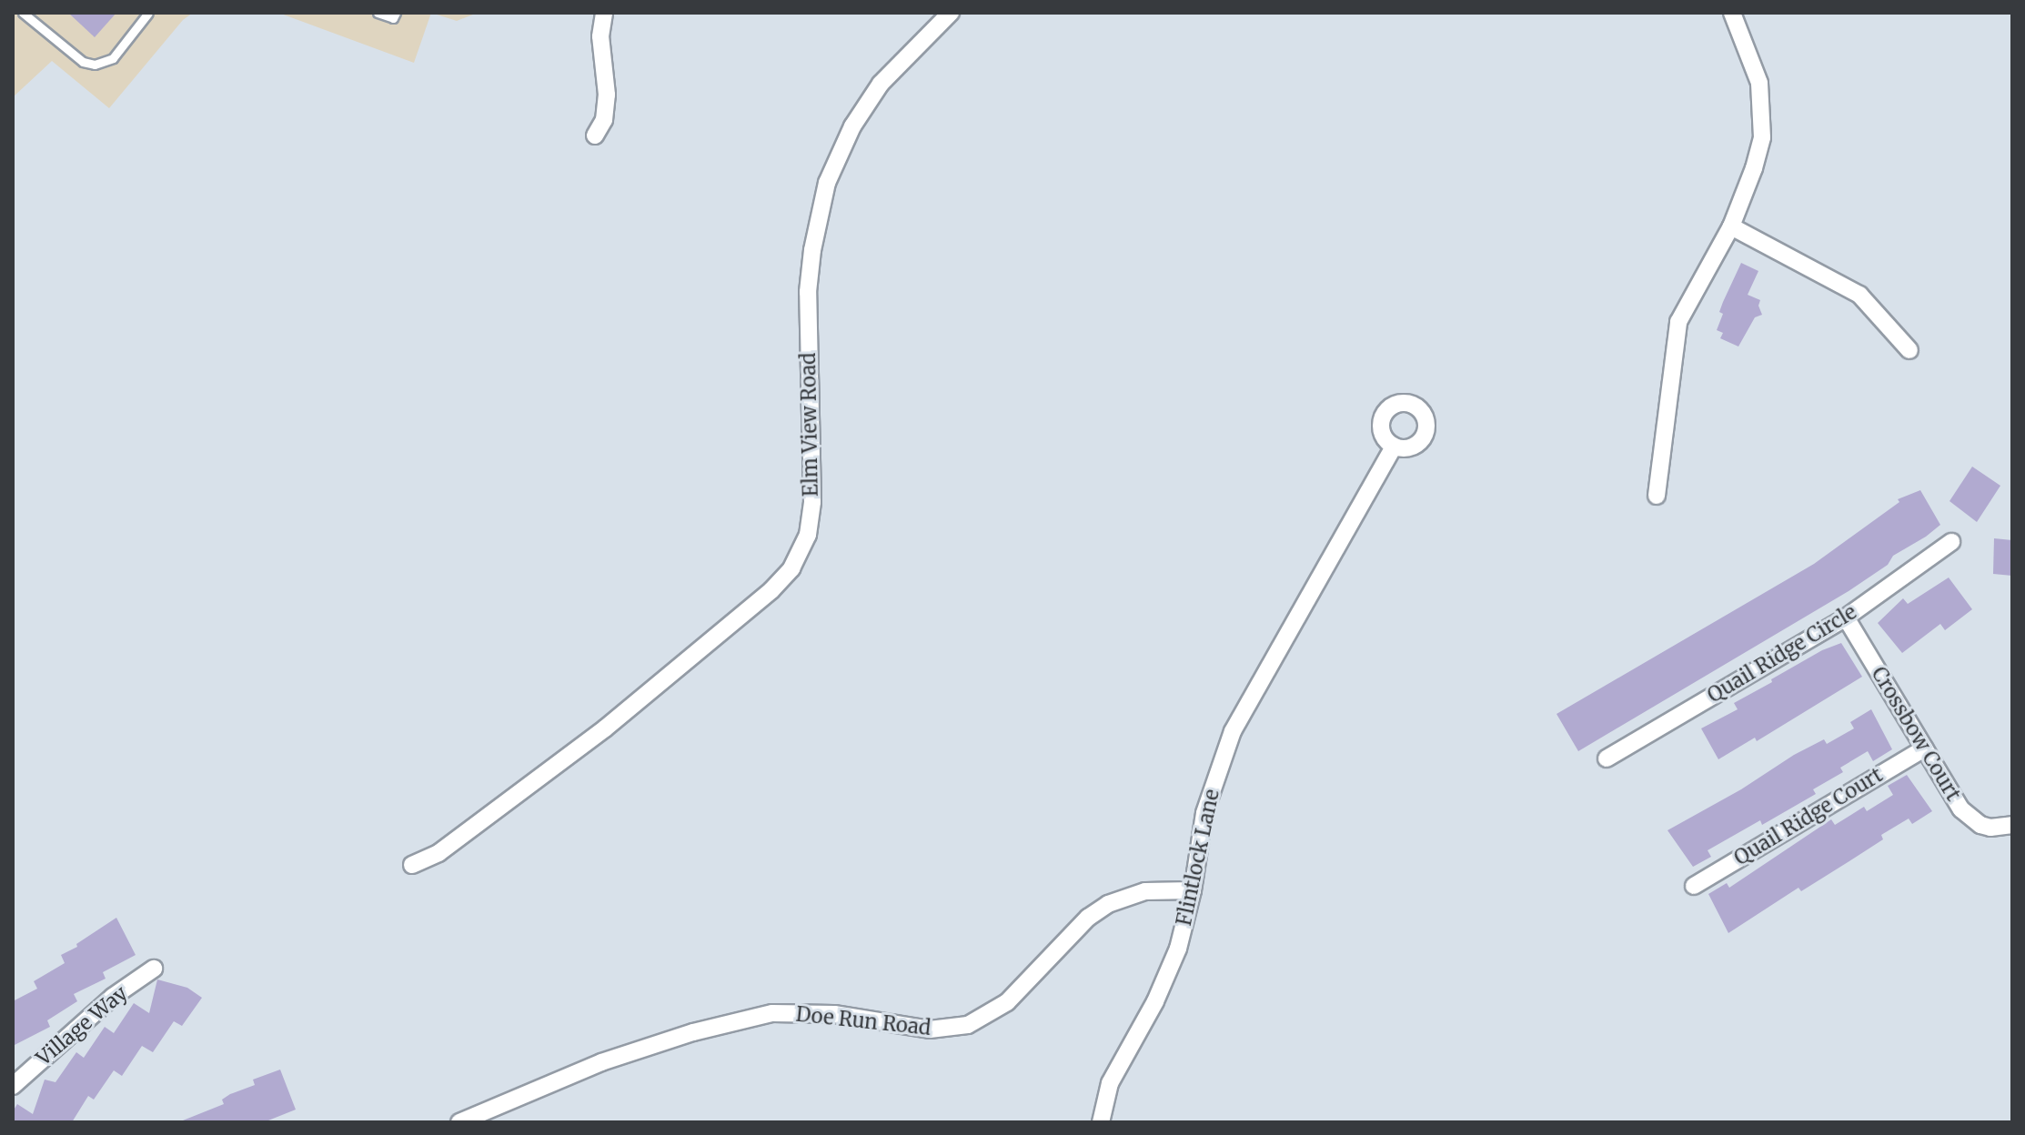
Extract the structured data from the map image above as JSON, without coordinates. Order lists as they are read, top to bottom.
{
  "streets": {
    "street": [
      "Elm View Road",
      "Quail Ridge Circle",
      "Crossbow Court",
      "Quail Ridge Court",
      "Flintlock Lane",
      "Doe Run Road",
      "Village Way"
    ]
  },
  "crossings": [
    ["Quail Ridge Circle", "Crossbow Court"],
    ["Crossbow Court", "Quail Ridge Court"],
    ["Flintlock Lane", "Doe Run Road"]
  ]
}
